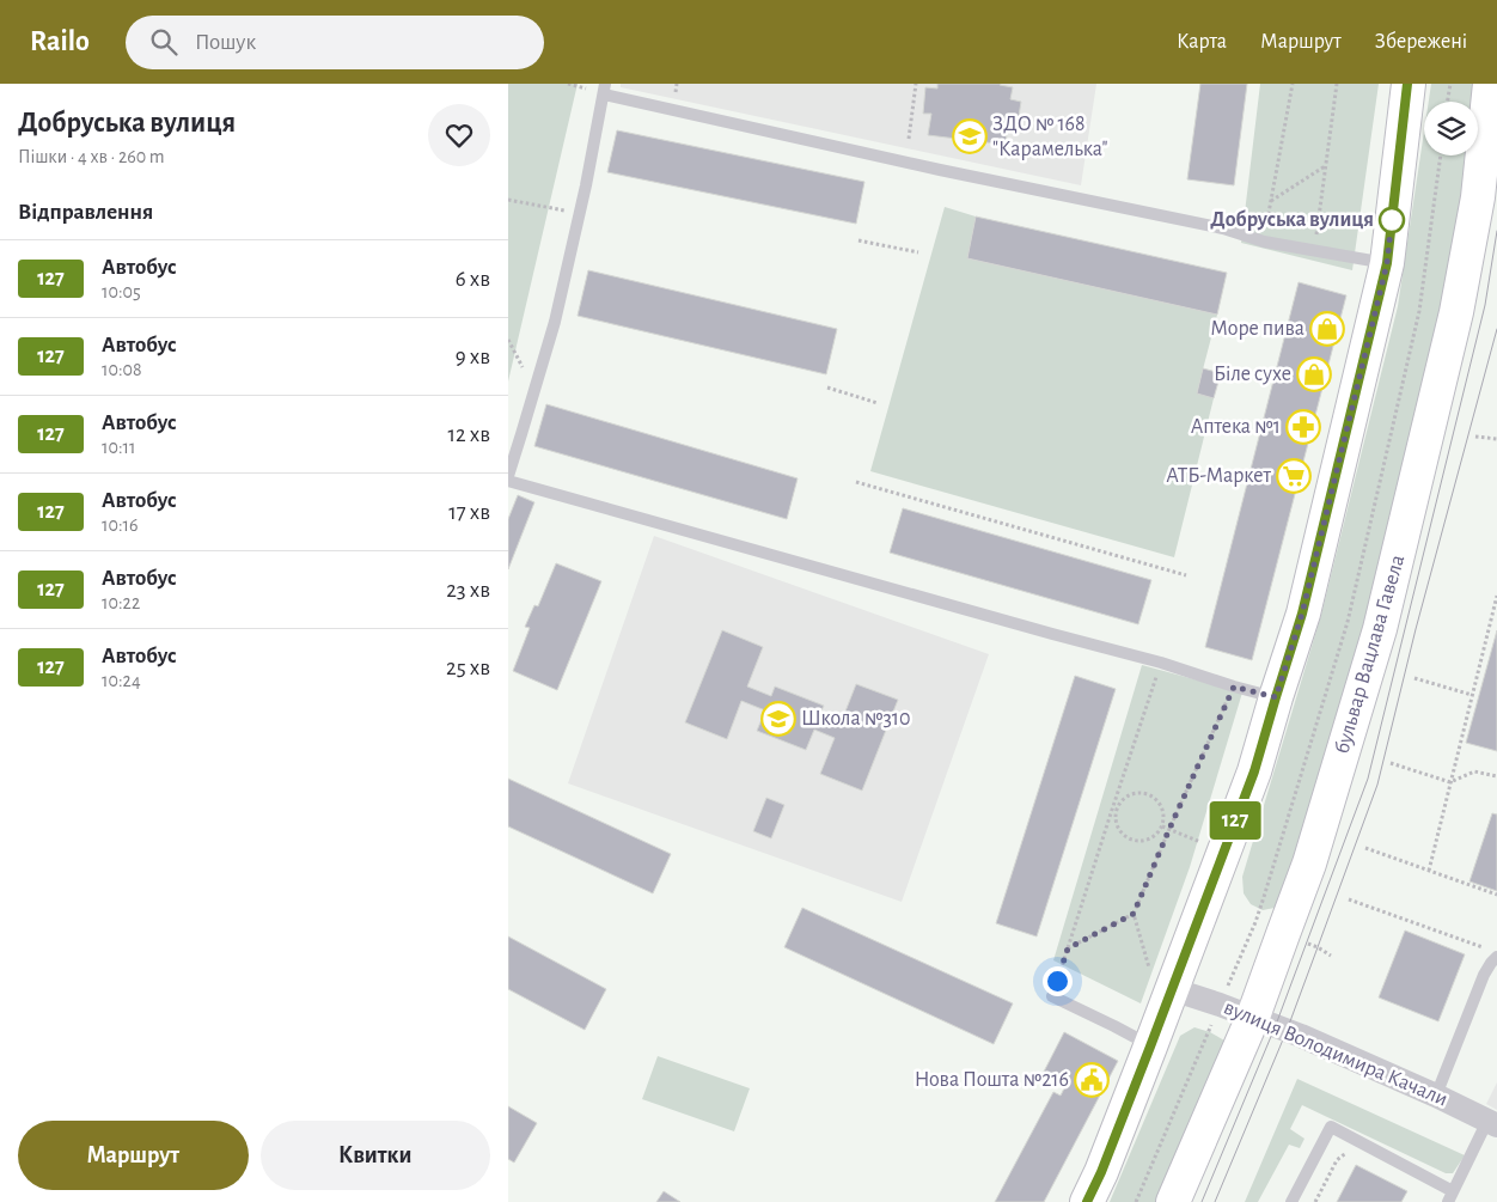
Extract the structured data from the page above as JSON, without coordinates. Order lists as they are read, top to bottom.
{
  "streets": {
    "main road": ["бульвар Вацлава Гавела"],
    "street": ["вулиця Володимира Качали"]
  },
  "crossings": [
    ["бульвар Вацлава Гавела", "вулиця Володимира Качали"]
  ],
  "places": {
    "school or university": ["ЗДО № 168 \"Карамелька\"", "Школа №310"],
    "other": ["Добруська вулиця"],
    "shop": ["Море пива", "Біле сухе"],
    "pharmacy": ["Аптека №1"],
    "supermarket": ["АТБ-Маркет"],
    "public building": ["Нова Пошта №216"]
  },
  "lines": ["bus line 127"],
  "page": {
    "header": "Railo",
    "search": "Пошук",
    "nav": ["Карта", "Маршрут", "Збережені"],
    "heading": [
      ["Добруська вулиця", "Пішки · 4 хв · 260 m"],
      "Відправлення"
    ],
    "on_map": "127",
    "list": [
      {
        "mark": "127",
        "name": "Автобус",
        "note": "10:05",
        "value": "6 хв"
      },
      {
        "mark": "127",
        "name": "Автобус",
        "note": "10:08",
        "value": "9 хв"
      },
      {
        "mark": "127",
        "name": "Автобус",
        "note": "10:11",
        "value": "12 хв"
      },
      {
        "mark": "127",
        "name": "Автобус",
        "note": "10:16",
        "value": "17 хв"
      },
      {
        "mark": "127",
        "name": "Автобус",
        "note": "10:22",
        "value": "23 хв"
      },
      {
        "mark": "127",
        "name": "Автобус",
        "note": "10:24",
        "value": "25 хв"
      }
    ],
    "buttons": ["Маршрут", "Квитки"]
  }
}
